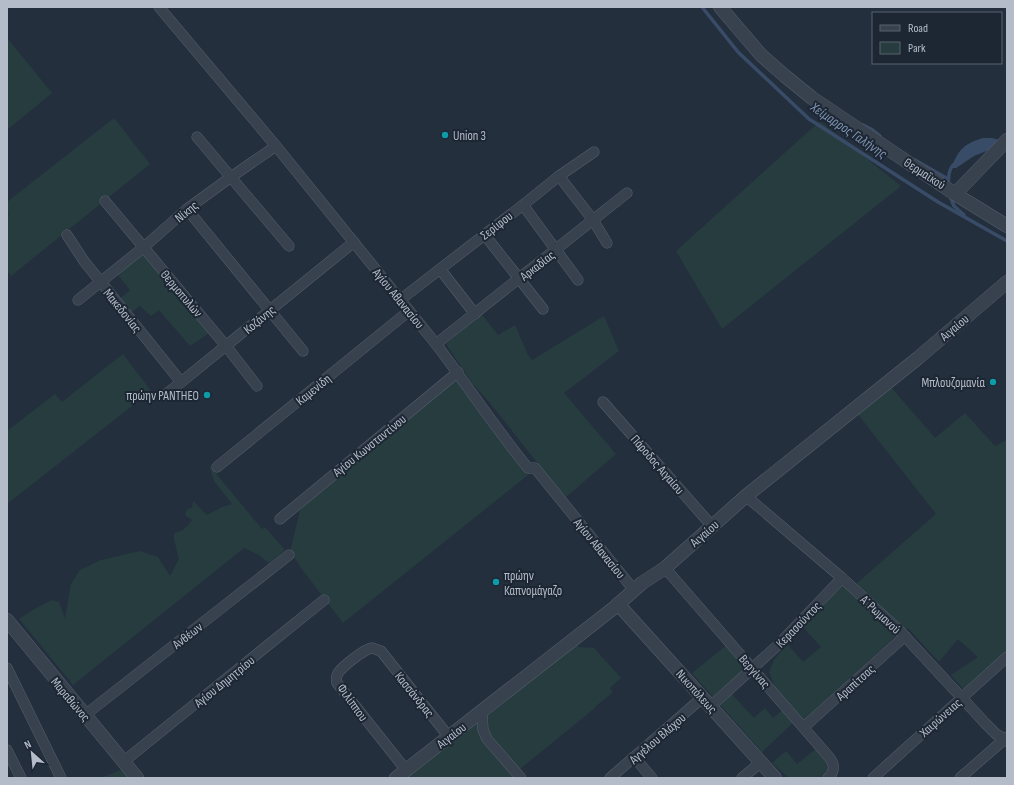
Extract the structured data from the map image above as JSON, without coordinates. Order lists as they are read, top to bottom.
{
  "streets": {
    "street": [
      "Θερμαϊκού",
      "Νίκης",
      "Σερίφου",
      "Αρκαδίας",
      "Θερμοπυλών",
      "Αγίου Αθανασίου",
      "Μακεδονίας",
      "Κοζάνης",
      "Αιγαίου",
      "Καμενίδη",
      "Αγίου Κωνσταντίνου",
      "Πάροδος Αιγαίου",
      "Α΄ Ρωμανού",
      "Κερασούντος",
      "Ανθέων",
      "Βεργίνας",
      "Αγίου Δημητρίου",
      "Αραπίτσας",
      "Νικοπόλεως",
      "Κασσάνδρας",
      "Μαραθώνος",
      "Φιλίππου",
      "Χαιρώνειας",
      "Αγγέλου Βλάχου"
    ]
  },
  "crossings": [
    ["Νίκης", "Θερμοπυλών"],
    ["Νίκης", "Αγίου Αθανασίου"],
    ["Νίκης", "Μακεδονίας"],
    ["Σερίφου", "Αγίου Αθανασίου"],
    ["Αρκαδίας", "Αγίου Αθανασίου"],
    ["Θερμοπυλών", "Κοζάνης"],
    ["Αγίου Αθανασίου", "Κοζάνης"],
    ["Αγίου Αθανασίου", "Αιγαίου"],
    ["Αγίου Αθανασίου", "Καμενίδη"],
    ["Αγίου Αθανασίου", "Αγίου Κωνσταντίνου"],
    ["Μακεδονίας", "Κοζάνης"],
    ["Αιγαίου", "Πάροδος Αιγαίου"],
    ["Αιγαίου", "Α΄ Ρωμανού"],
    ["Αιγαίου", "Βεργίνας"],
    ["Αιγαίου", "Νικοπόλεως"],
    ["Αιγαίου", "Κασσάνδρας"],
    ["Αιγαίου", "Φιλίππου"],
    ["Α΄ Ρωμανού", "Κερασούντος"],
    ["Α΄ Ρωμανού", "Αραπίτσας"],
    ["Α΄ Ρωμανού", "Χαιρώνειας"],
    ["Κερασούντος", "Βεργίνας"],
    ["Κερασούντος", "Νικοπόλεως"],
    ["Κερασούντος", "Αγγέλου Βλάχου"],
    ["Ανθέων", "Μαραθώνος"],
    ["Βεργίνας", "Αραπίτσας"],
    ["Αγίου Δημητρίου", "Μαραθώνος"],
    ["Νικοπόλεως", "Αγγέλου Βλάχου"],
    ["Κασσάνδρας", "Φιλίππου"]
  ],
  "water": ["Χείμαρρος Γαλήνης"],
  "places": [
    "Union 3",
    "Μπλουζομανία",
    "πρώην PANTHEO",
    "πρώην Καπνομάγαζο"
  ],
  "legend": ["Road", "Park"],
  "north": "top left"
}
